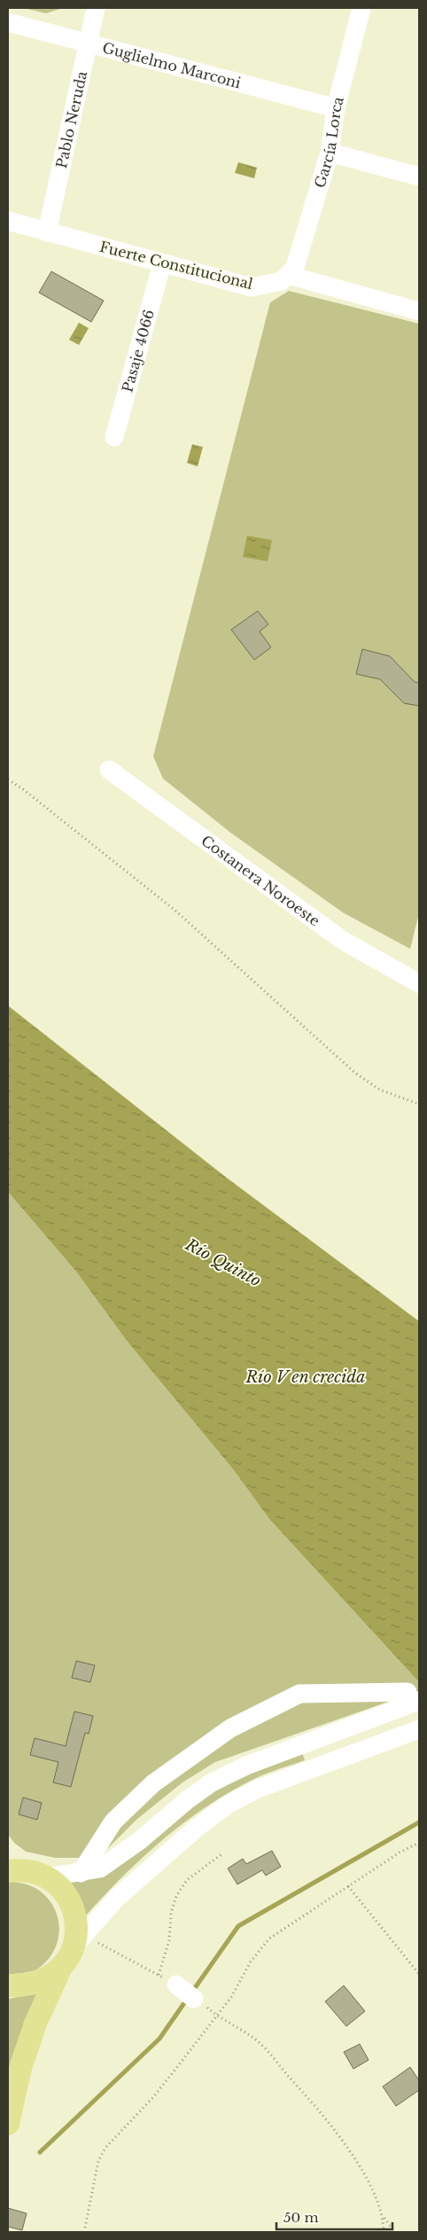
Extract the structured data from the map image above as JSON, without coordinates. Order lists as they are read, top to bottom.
{
  "streets": {
    "street": [
      "Guglielmo Marconi",
      "Pablo Neruda",
      "García Lorca",
      "Fuerte Constitucional",
      "Pasaje 4066",
      "Costanera Noroeste"
    ]
  },
  "crossings": [
    ["Guglielmo Marconi", "Pablo Neruda"],
    ["Guglielmo Marconi", "García Lorca"],
    ["Pablo Neruda", "Fuerte Constitucional"],
    ["García Lorca", "Fuerte Constitucional"],
    ["Fuerte Constitucional", "Pasaje 4066"]
  ],
  "water": ["Río Quinto", "Río V en crecida"],
  "scale_bar": "50 m"
}
